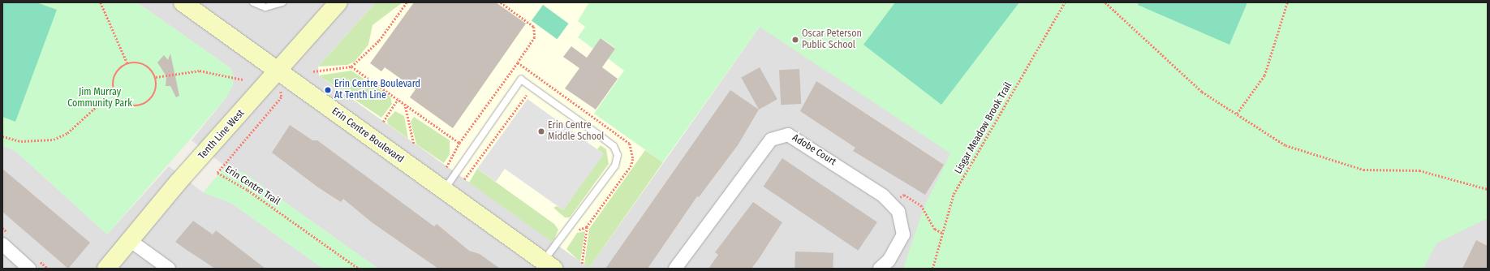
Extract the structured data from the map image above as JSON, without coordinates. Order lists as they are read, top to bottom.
{
  "streets": {
    "street": ["Tenth Line West", "Erin Centre Boulevard", "Adobe Court"],
    "path": ["Lisgar Meadow Brook Trail", "Erin Centre Trail"]
  },
  "crossings": [
    ["Tenth Line West", "Erin Centre Boulevard"]
  ],
  "parks": ["Jim Murray Community Park"],
  "places": ["Oscar Peterson Public School", "Erin Centre Boulevard At Tenth Line", "Erin Centre Middle School"]
}
